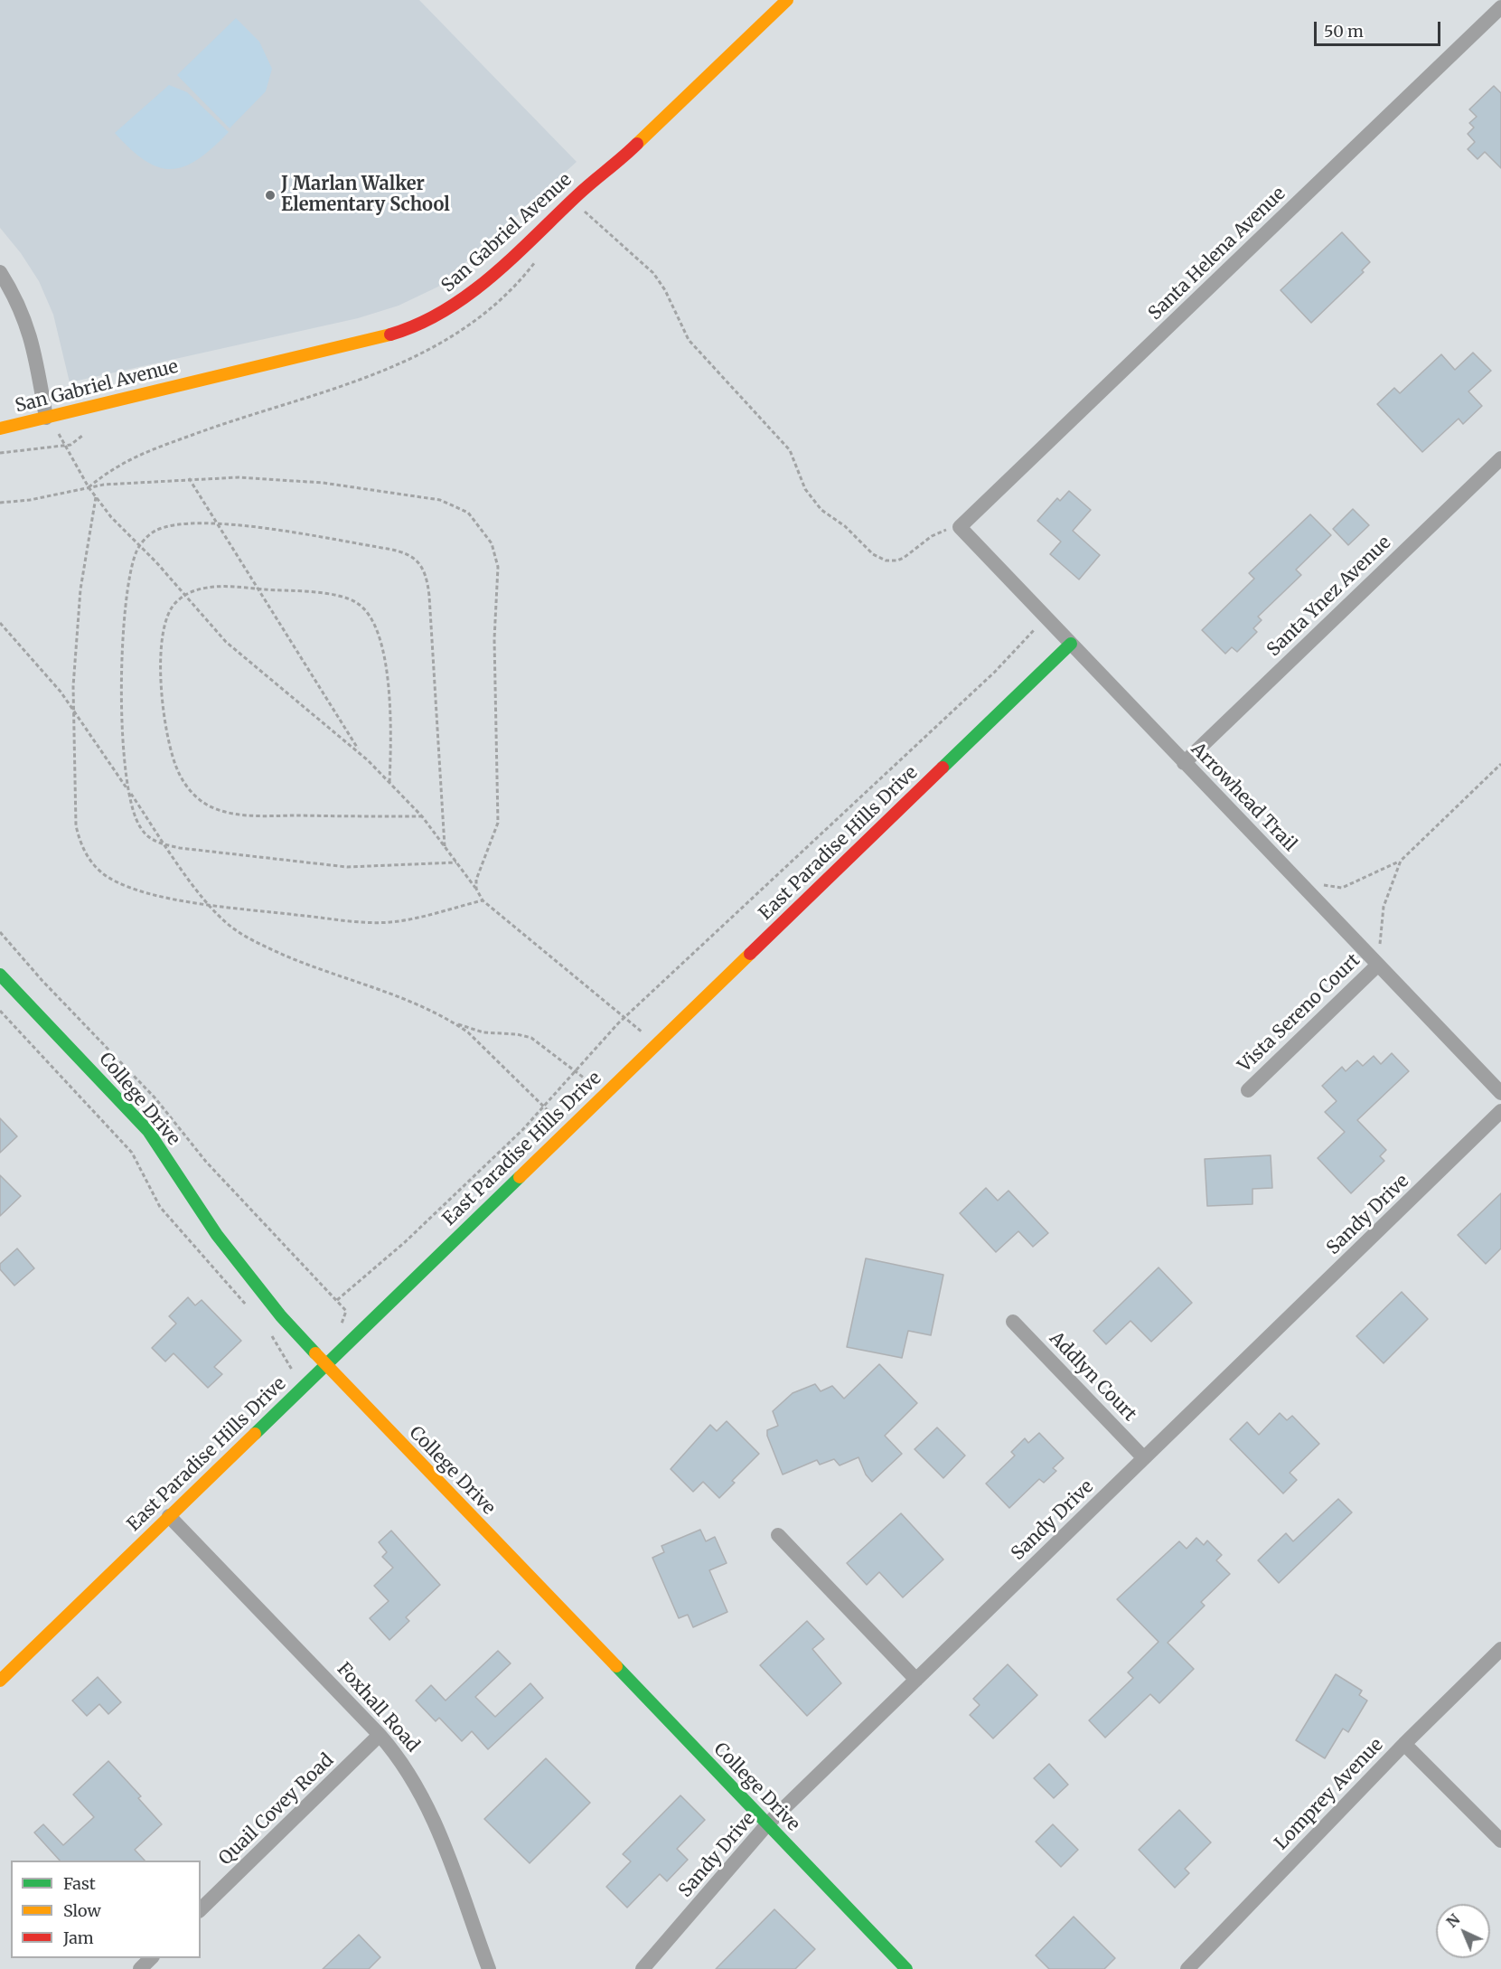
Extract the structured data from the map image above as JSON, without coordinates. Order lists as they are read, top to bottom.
{
  "streets": {
    "street": [
      "San Gabriel Avenue",
      "Santa Helena Avenue",
      "Santa Ynez Avenue",
      "Arrowhead Trail",
      "East Paradise Hills Drive",
      "Vista Sereno Court",
      "College Drive",
      "Sandy Drive",
      "Addlyn Court",
      "Foxhall Road",
      "Lomprey Avenue",
      "Quail Covey Road"
    ]
  },
  "crossings": [
    ["Santa Helena Avenue", "Arrowhead Trail"],
    ["Santa Ynez Avenue", "Arrowhead Trail"],
    ["Arrowhead Trail", "East Paradise Hills Drive"],
    ["Arrowhead Trail", "Vista Sereno Court"],
    ["East Paradise Hills Drive", "College Drive"],
    ["East Paradise Hills Drive", "Foxhall Road"],
    ["College Drive", "Sandy Drive"],
    ["Sandy Drive", "Addlyn Court"],
    ["Foxhall Road", "Quail Covey Road"]
  ],
  "places": ["J Marlan Walker Elementary School"],
  "legend": ["Fast", "Slow", "Jam"],
  "scale_bar": "50 m",
  "north": "top left"
}
